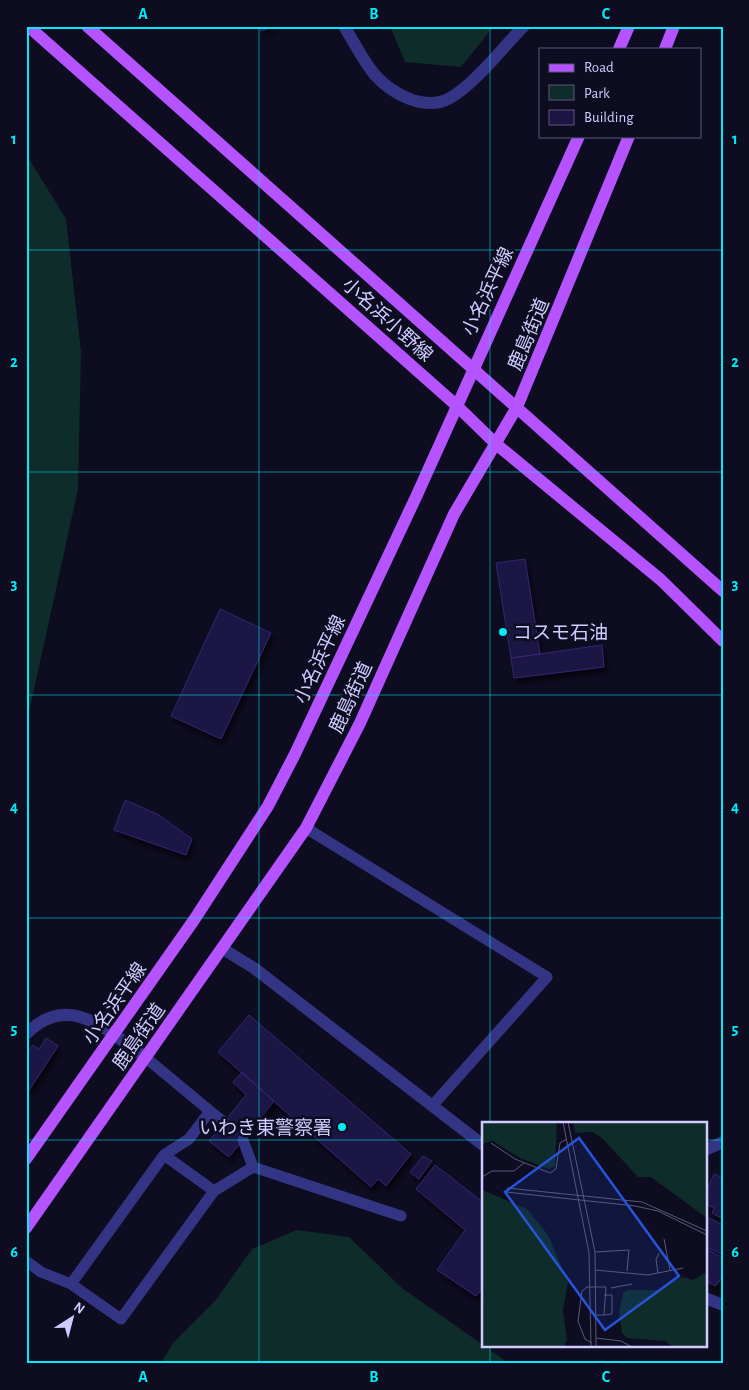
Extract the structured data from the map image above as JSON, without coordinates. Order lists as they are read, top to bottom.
{
  "streets": {
    "main road": ["小名浜平線", "小名浜小野線", "鹿島街道"]
  },
  "crossings": [
    ["小名浜平線", "小名浜小野線"],
    ["小名浜小野線", "鹿島街道"]
  ],
  "places": ["コスモ石油", "いわき東警察署"],
  "legend": ["Road", "Park", "Building"],
  "north": "top right",
  "grid": {
    "columns": ["A", "B", "C"],
    "rows": [
      "1",
      "2",
      "3",
      "4",
      "5",
      "6"
    ]
  }
}
